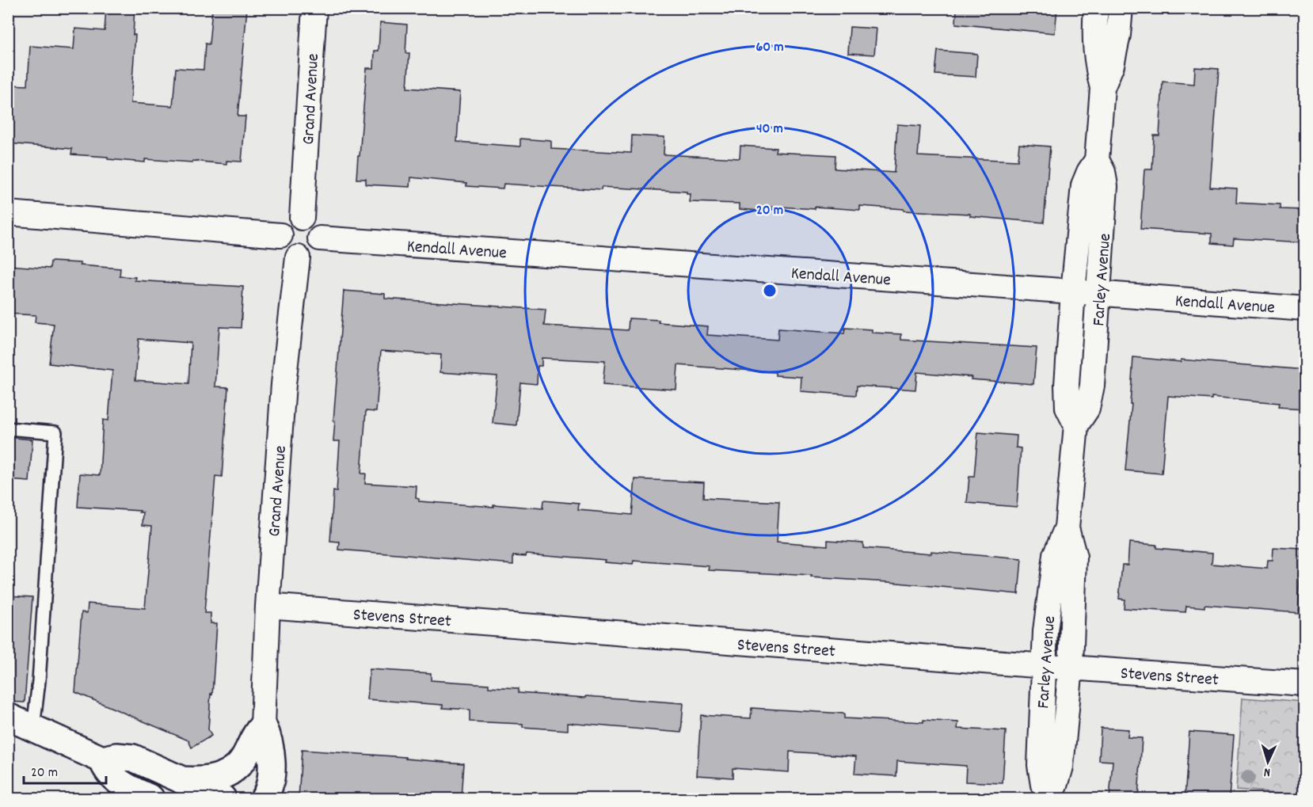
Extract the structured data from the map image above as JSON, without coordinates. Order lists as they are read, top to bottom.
{
  "streets": {
    "street": [
      "Grand Avenue",
      "Kendall Avenue",
      "Farley Avenue",
      "Stevens Street"
    ]
  },
  "crossings": [
    ["Grand Avenue", "Kendall Avenue"],
    ["Grand Avenue", "Stevens Street"],
    ["Kendall Avenue", "Farley Avenue"],
    ["Farley Avenue", "Stevens Street"]
  ],
  "scale_bar": "20 m",
  "north": "bottom",
  "rings": ["60 m", "40 m", "20 m"]
}
